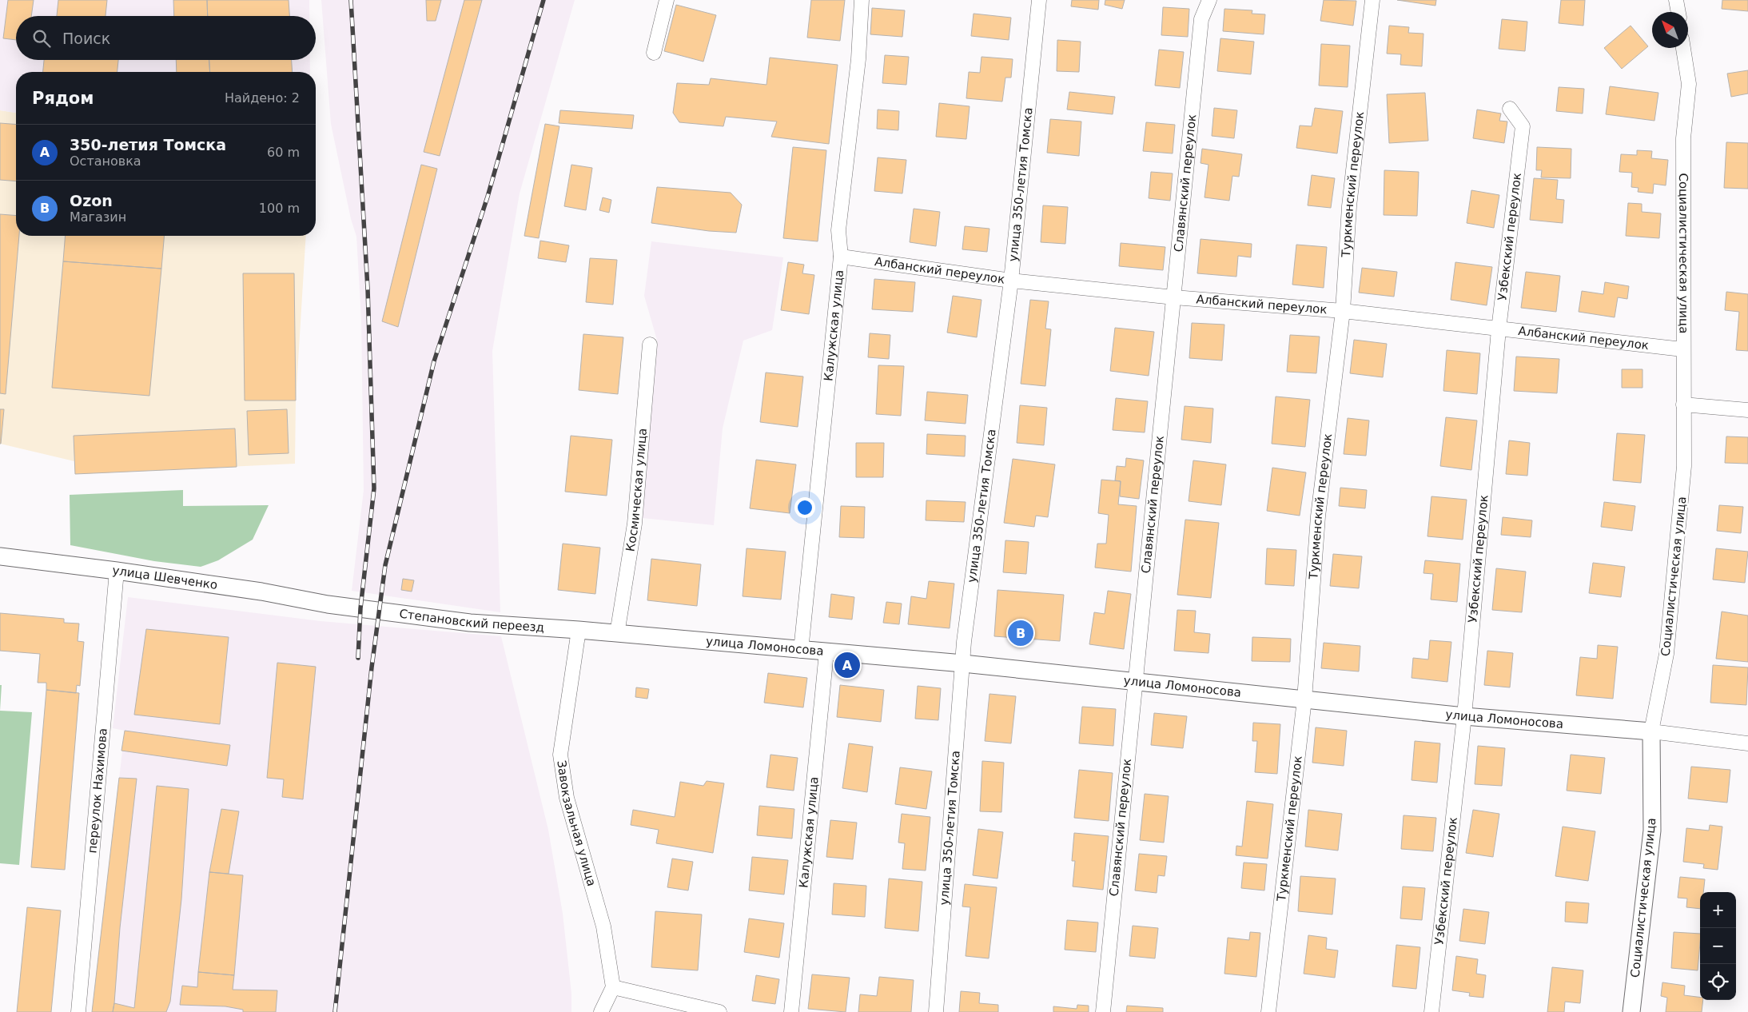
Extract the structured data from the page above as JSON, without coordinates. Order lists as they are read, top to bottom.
{
  "streets": {
    "street": [
      "Славянский переулок",
      "улица 350-летия Томска",
      "Туркменский переулок",
      "Узбекский переулок",
      "Социалистическая улица",
      "Албанский переулок",
      "Калужская улица",
      "Космическая улица",
      "улица Шевченко",
      "Степановский переезд",
      "улица Ломоносова",
      "переулок Нахимова",
      "Завокзальная улица"
    ]
  },
  "crossings": [
    ["Славянский переулок", "Албанский переулок"],
    ["Славянский переулок", "улица Ломоносова"],
    ["улица 350-летия Томска", "Албанский переулок"],
    ["улица 350-летия Томска", "улица Ломоносова"],
    ["Туркменский переулок", "Албанский переулок"],
    ["Туркменский переулок", "улица Ломоносова"],
    ["Узбекский переулок", "Албанский переулок"],
    ["Узбекский переулок", "улица Ломоносова"],
    ["Социалистическая улица", "Албанский переулок"],
    ["Социалистическая улица", "улица Ломоносова"],
    ["Албанский переулок", "Калужская улица"],
    ["Калужская улица", "улица Ломоносова"],
    ["Космическая улица", "Степановский переезд"],
    ["Космическая улица", "улица Ломоносова"],
    ["улица Шевченко", "Степановский переезд"],
    ["улица Шевченко", "переулок Нахимова"],
    ["Степановский переезд", "улица Ломоносова"],
    ["Степановский переезд", "Завокзальная улица"]
  ],
  "north": "top left",
  "page": {
    "search": "Поиск",
    "heading": ["Рядом", "Найдено: 2"],
    "list": [
      {
        "mark": "A",
        "name": "350-летия Томска",
        "note": "Остановка",
        "value": "60 m"
      },
      {
        "mark": "B",
        "name": "Ozon",
        "note": "Магазин",
        "value": "100 m"
      }
    ],
    "pins": ["B", "A"],
    "map_buttons": ["+", "−"]
  }
}
